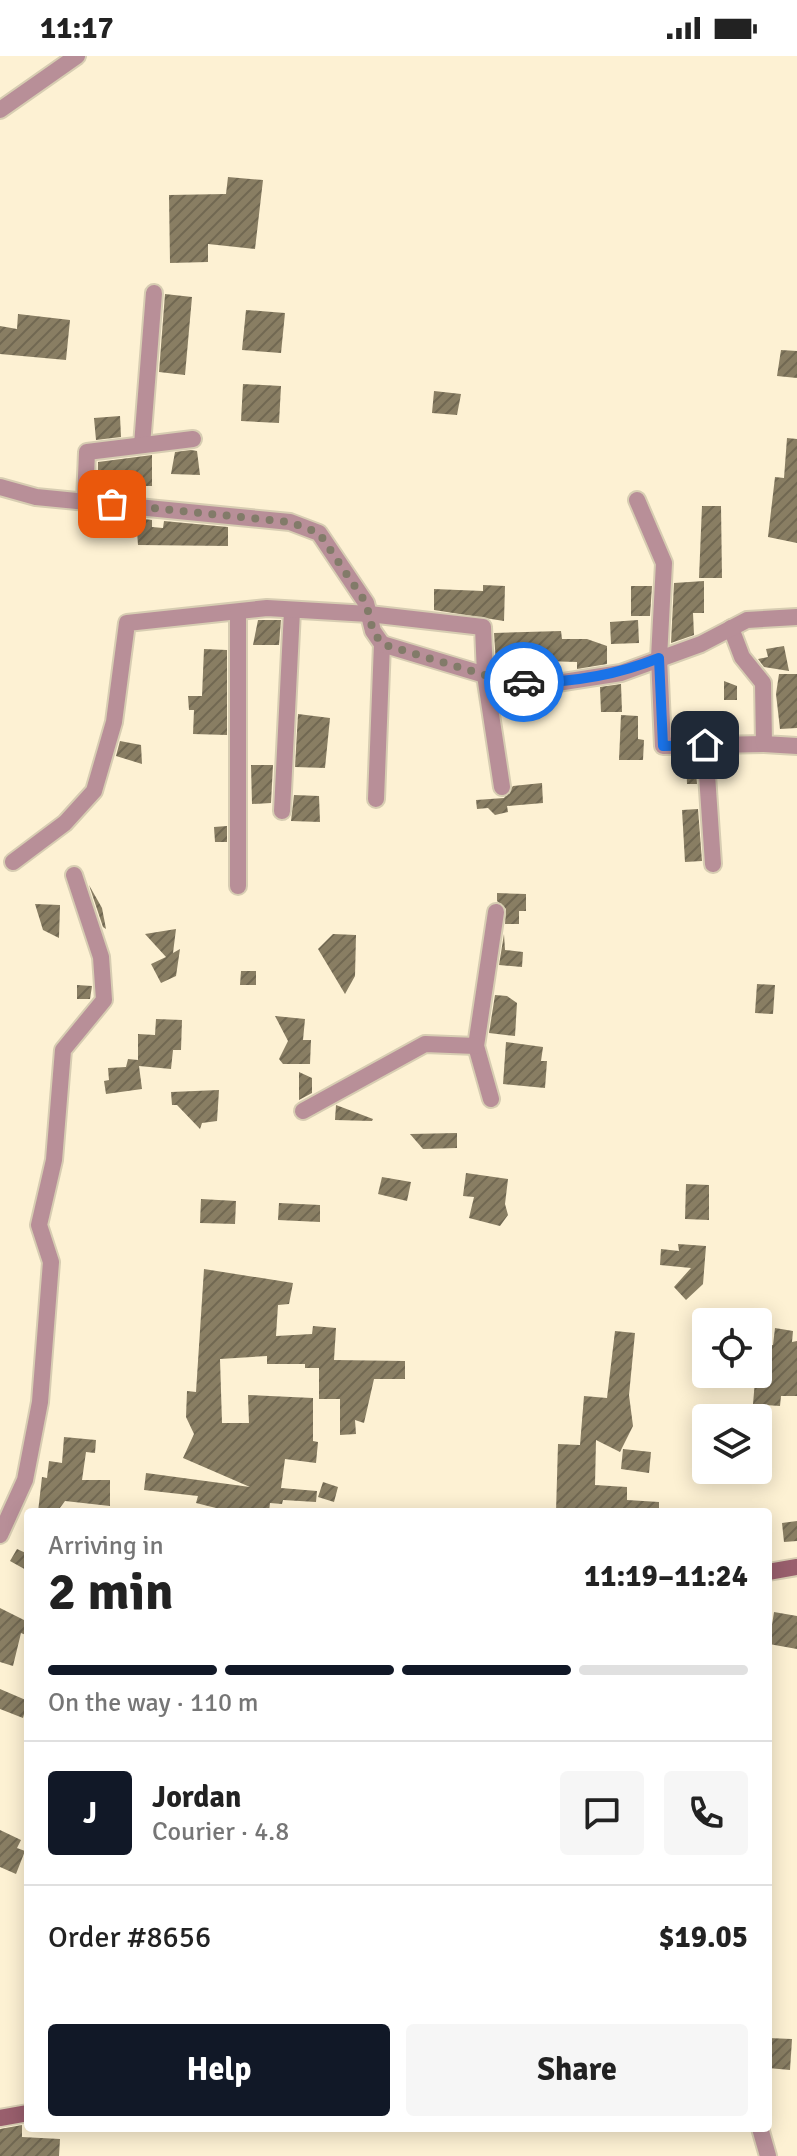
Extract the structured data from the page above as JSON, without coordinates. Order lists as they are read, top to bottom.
{
  "page": {
    "status": "11:17",
    "heading": ["2 min", "Arriving in", "11:19–11:24"],
    "panel": [
      "Jordan",
      "Courier · 4.8",
      "Order #8656",
      "$19.05"
    ],
    "bar": "On the way · 110 m",
    "round": "J",
    "buttons": ["Help", "Share"]
  }
}
